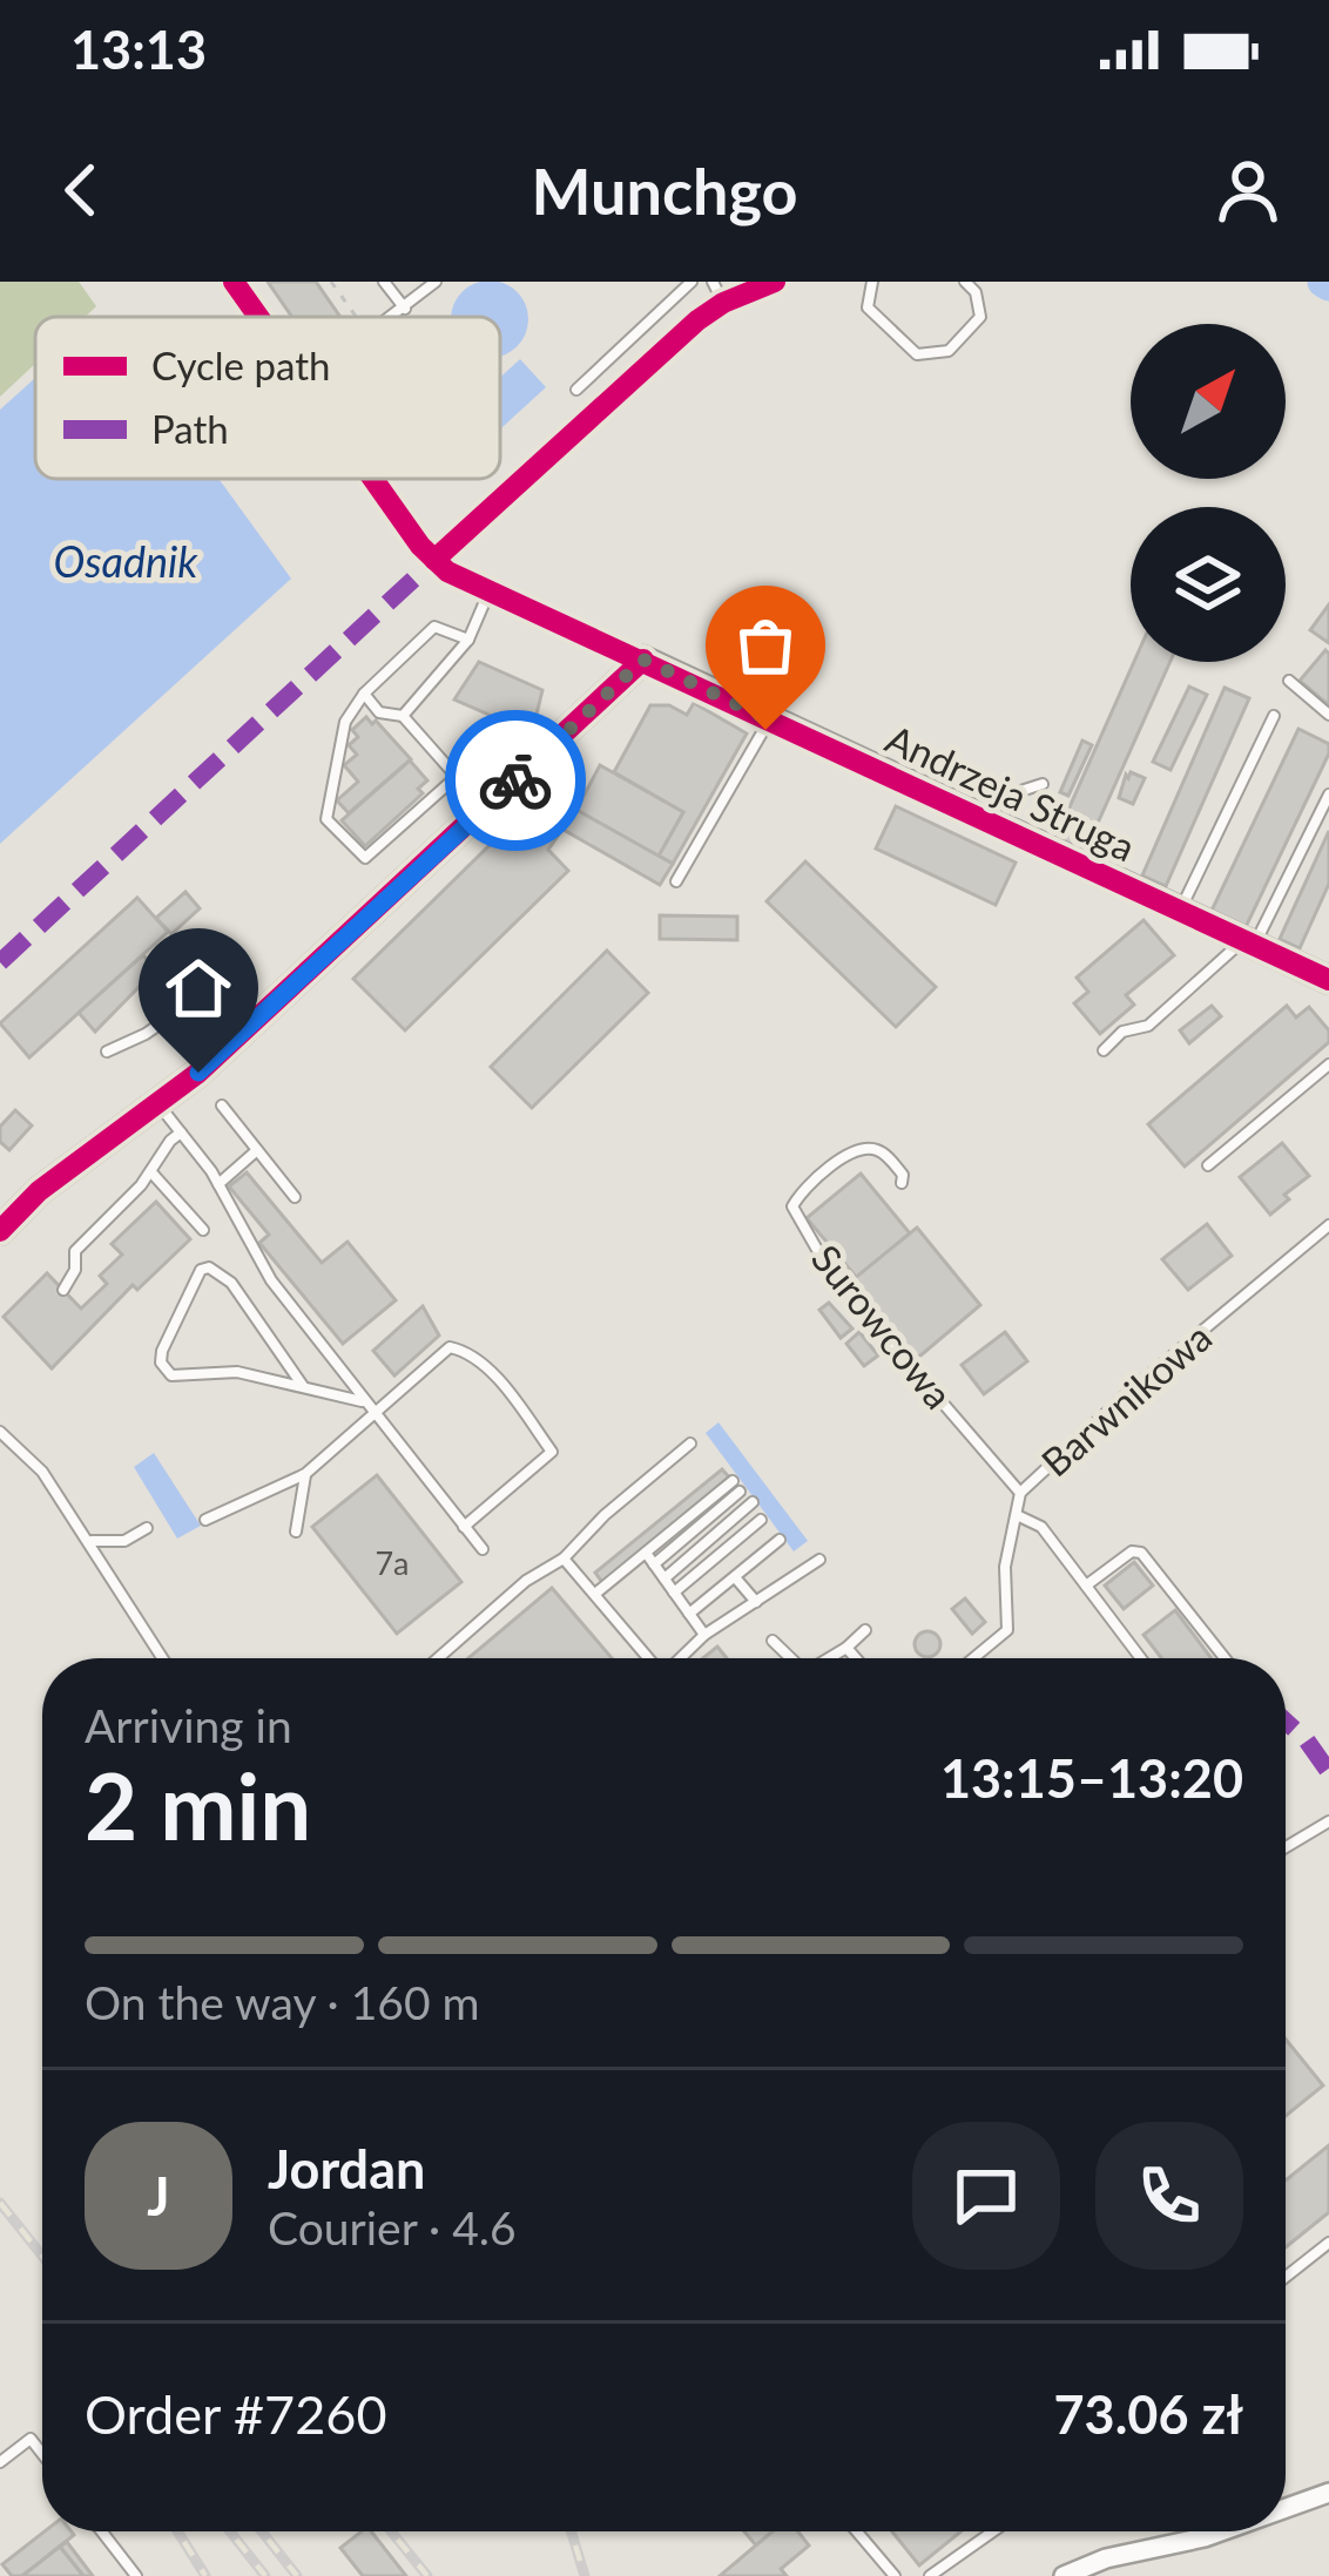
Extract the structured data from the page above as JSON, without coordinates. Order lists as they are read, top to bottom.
{
  "streets": {
    "street": ["Andrzeja Struga"],
    "lane": ["Surowcowa", "Barwnikowa"]
  },
  "crossings": [
    ["Surowcowa", "Barwnikowa"]
  ],
  "water": ["Osadnik"],
  "house_numbers": ["7a"],
  "legend": ["Cycle path", "Path"],
  "north": "top right",
  "page": {
    "status": "13:13",
    "header": "Munchgo",
    "heading": ["2 min", "Arriving in", "13:15–13:20"],
    "panel": [
      "Jordan",
      "Courier · 4.6",
      "Order #7260",
      "73.06 zł"
    ],
    "bar": "On the way · 160 m",
    "round": "J"
  }
}
